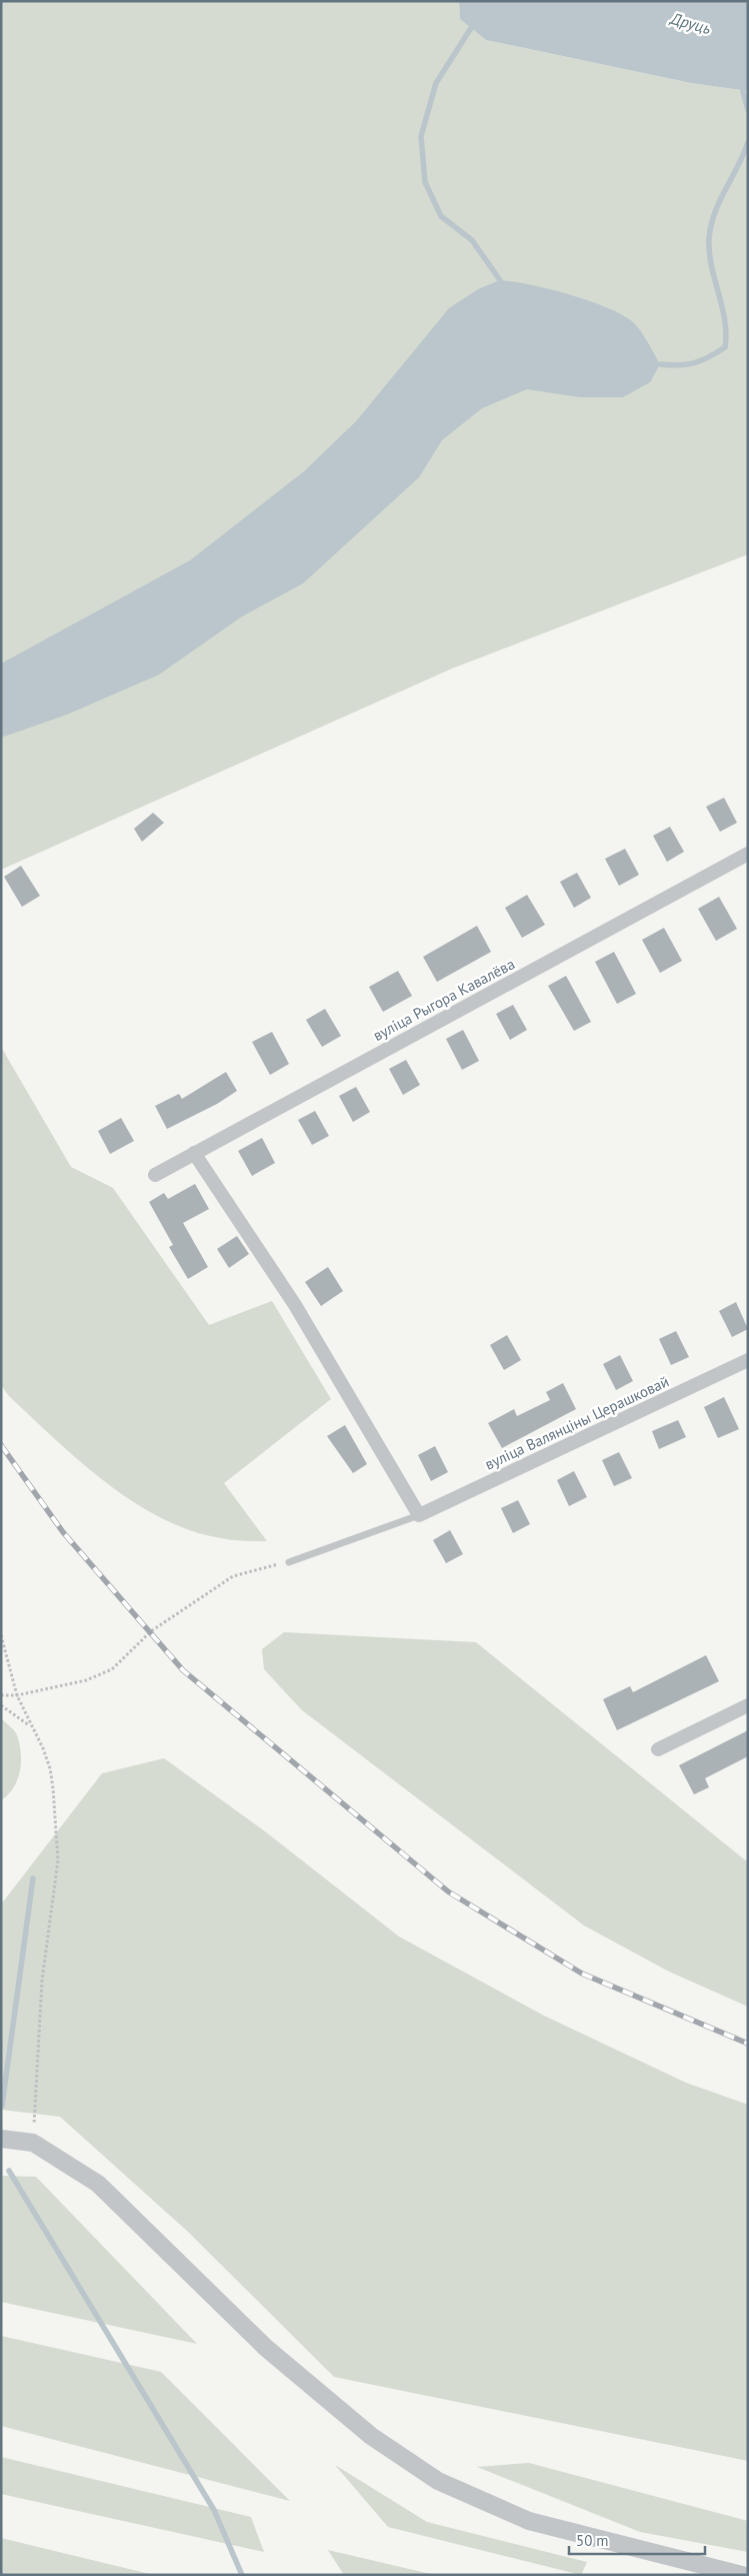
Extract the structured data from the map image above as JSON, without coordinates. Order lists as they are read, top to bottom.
{
  "streets": {
    "street": ["вуліца Рыгора Кавалёва", "вуліца Валянціны Церашковай"]
  },
  "water": ["Друць"],
  "scale_bar": "50 m"
}
